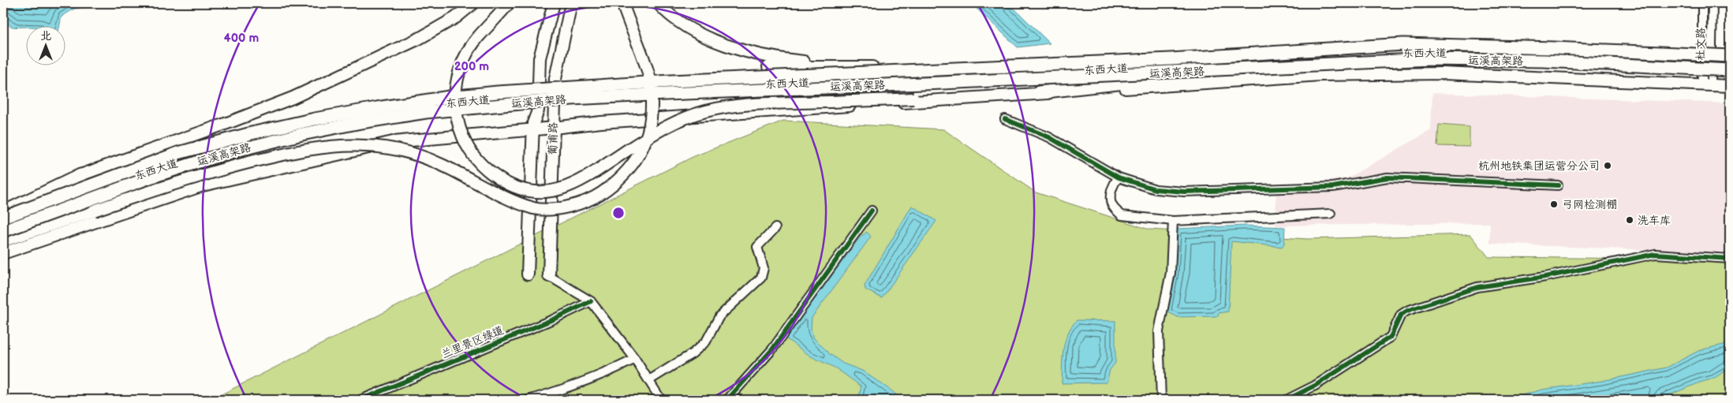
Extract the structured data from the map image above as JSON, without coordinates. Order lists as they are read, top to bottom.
{
  "streets": {
    "highway": ["运溪高架路"],
    "main road": ["东西大道", "葡甫路"],
    "street": ["杜文路", "兰里景区绿道"]
  },
  "crossings": [
    ["杜文路", "东西大道"],
    ["东西大道", "葡甫路"]
  ],
  "places": ["杭州地铁集团运营分公司", "弓网检测棚", "洗车库"],
  "north": "top",
  "rings": ["400 m", "200 m"]
}
